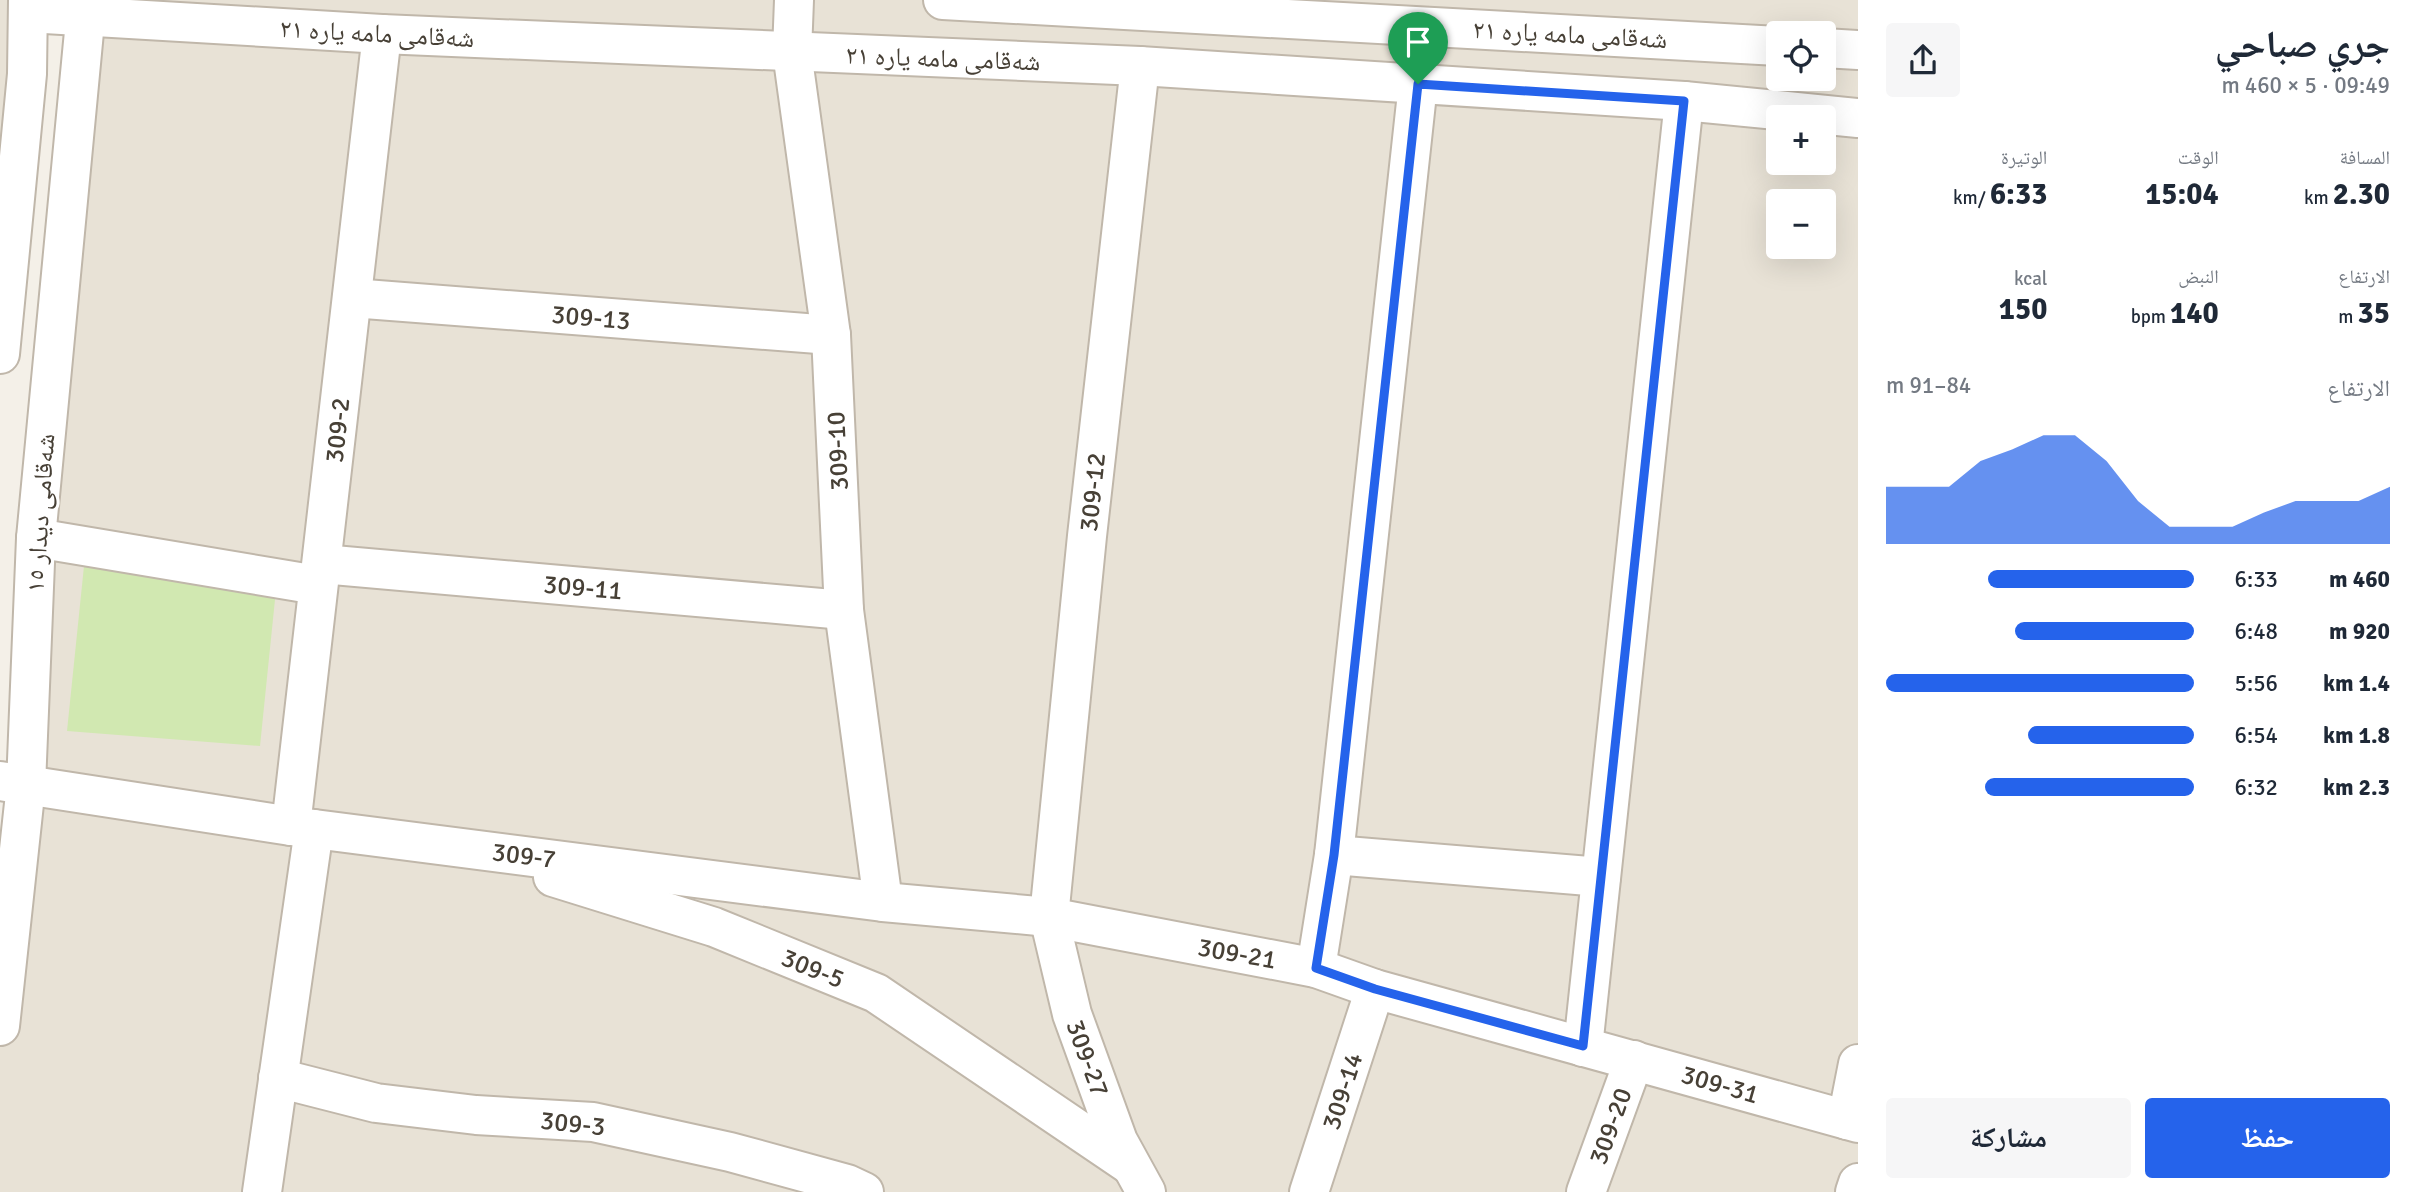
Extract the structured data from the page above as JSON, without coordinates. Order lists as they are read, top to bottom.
{
  "streets": {
    "street": [
      "شەقامی مامە یارە ٢١",
      "309-13",
      "309-2",
      "309-10",
      "309-12",
      "شەقامی دیدار ١٥",
      "309-11",
      "309-7",
      "309-21",
      "309-5",
      "309-27",
      "309-31",
      "309-14",
      "309-3",
      "309-20"
    ]
  },
  "crossings": [
    ["شەقامی مامە یارە ٢١", "309-2"],
    ["شەقامی مامە یارە ٢١", "309-10"],
    ["شەقامی مامە یارە ٢١", "309-12"],
    ["شەقامی مامە یارە ٢١", "شەقامی دیدار ١٥"],
    ["309-13", "309-2"],
    ["309-13", "309-10"],
    ["309-2", "309-11"],
    ["309-2", "309-7"],
    ["309-2", "309-3"],
    ["309-10", "309-11"],
    ["309-10", "309-7"],
    ["309-12", "309-7"],
    ["309-12", "309-21"],
    ["309-12", "309-27"],
    ["شەقامی دیدار ١٥", "309-11"],
    ["شەقامی دیدار ١٥", "309-7"],
    ["309-7", "309-21"],
    ["309-7", "309-5"],
    ["309-7", "309-27"],
    ["309-21", "309-27"],
    ["309-21", "309-31"],
    ["309-21", "309-14"],
    ["309-5", "309-27"],
    ["309-31", "309-20"]
  ],
  "page": {
    "heading": ["جري صباحي", "09:49 · 5 × 460 m"],
    "map_buttons": ["+", "−"],
    "stats": [
      ["المسافة", "2.30 km"],
      ["الوقت", "15:04"],
      ["الوتيرة", "6:33 /km"],
      ["الارتفاع", "35 m"],
      ["النبض", "140 bpm"],
      ["kcal", "150"]
    ],
    "chart": ["الارتفاع", "84–91 m"],
    "list": [
      {
        "name": "460 m",
        "note": "6:33"
      },
      {
        "name": "920 m",
        "note": "6:48"
      },
      {
        "name": "1.4 km",
        "note": "5:56"
      },
      {
        "name": "1.8 km",
        "note": "6:54"
      },
      {
        "name": "2.3 km",
        "note": "6:32"
      }
    ],
    "buttons": ["حفظ", "مشاركة"]
  }
}
